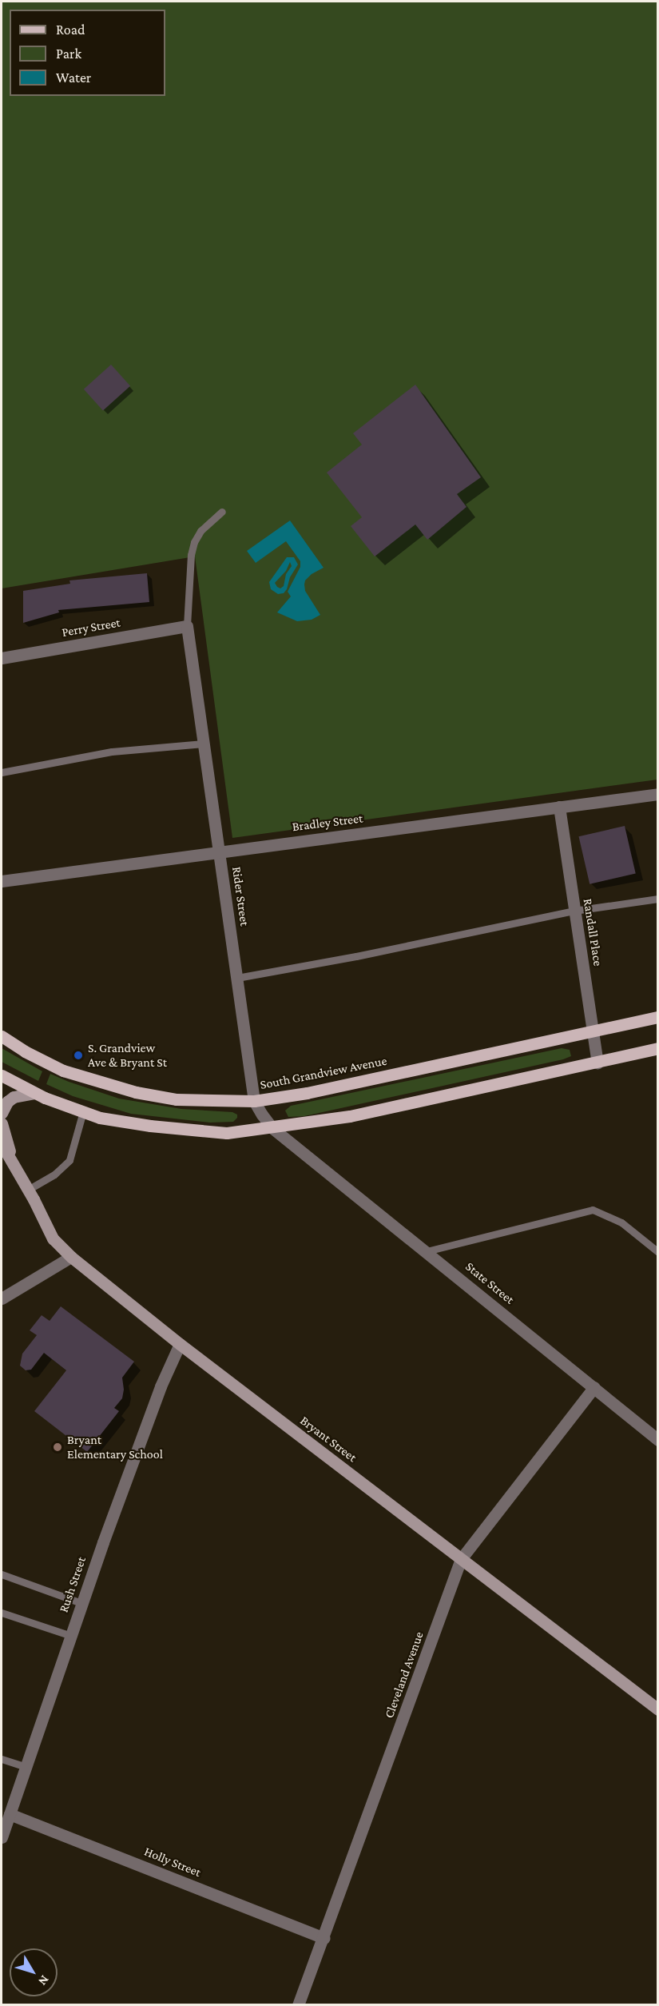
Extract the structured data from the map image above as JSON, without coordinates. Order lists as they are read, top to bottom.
{
  "streets": {
    "main road": ["South Grandview Avenue", "Bryant Street"],
    "street": [
      "Perry Street",
      "Bradley Street",
      "Rider Street",
      "Randall Place",
      "State Street",
      "Rush Street",
      "Cleveland Avenue",
      "Holly Street"
    ]
  },
  "crossings": [
    ["Perry Street", "Rider Street"],
    ["Bradley Street", "Rider Street"],
    ["Bradley Street", "Randall Place"],
    ["Rider Street", "South Grandview Avenue"],
    ["Rider Street", "State Street"],
    ["Randall Place", "South Grandview Avenue"],
    ["State Street", "Cleveland Avenue"],
    ["Bryant Street", "Rush Street"],
    ["Bryant Street", "Cleveland Avenue"],
    ["Rush Street", "Holly Street"],
    ["Cleveland Avenue", "Holly Street"]
  ],
  "places": ["S. Grandview Ave & Bryant St", "Bryant Elementary School"],
  "legend": ["Road", "Park", "Water"],
  "north": "bottom right"
}
